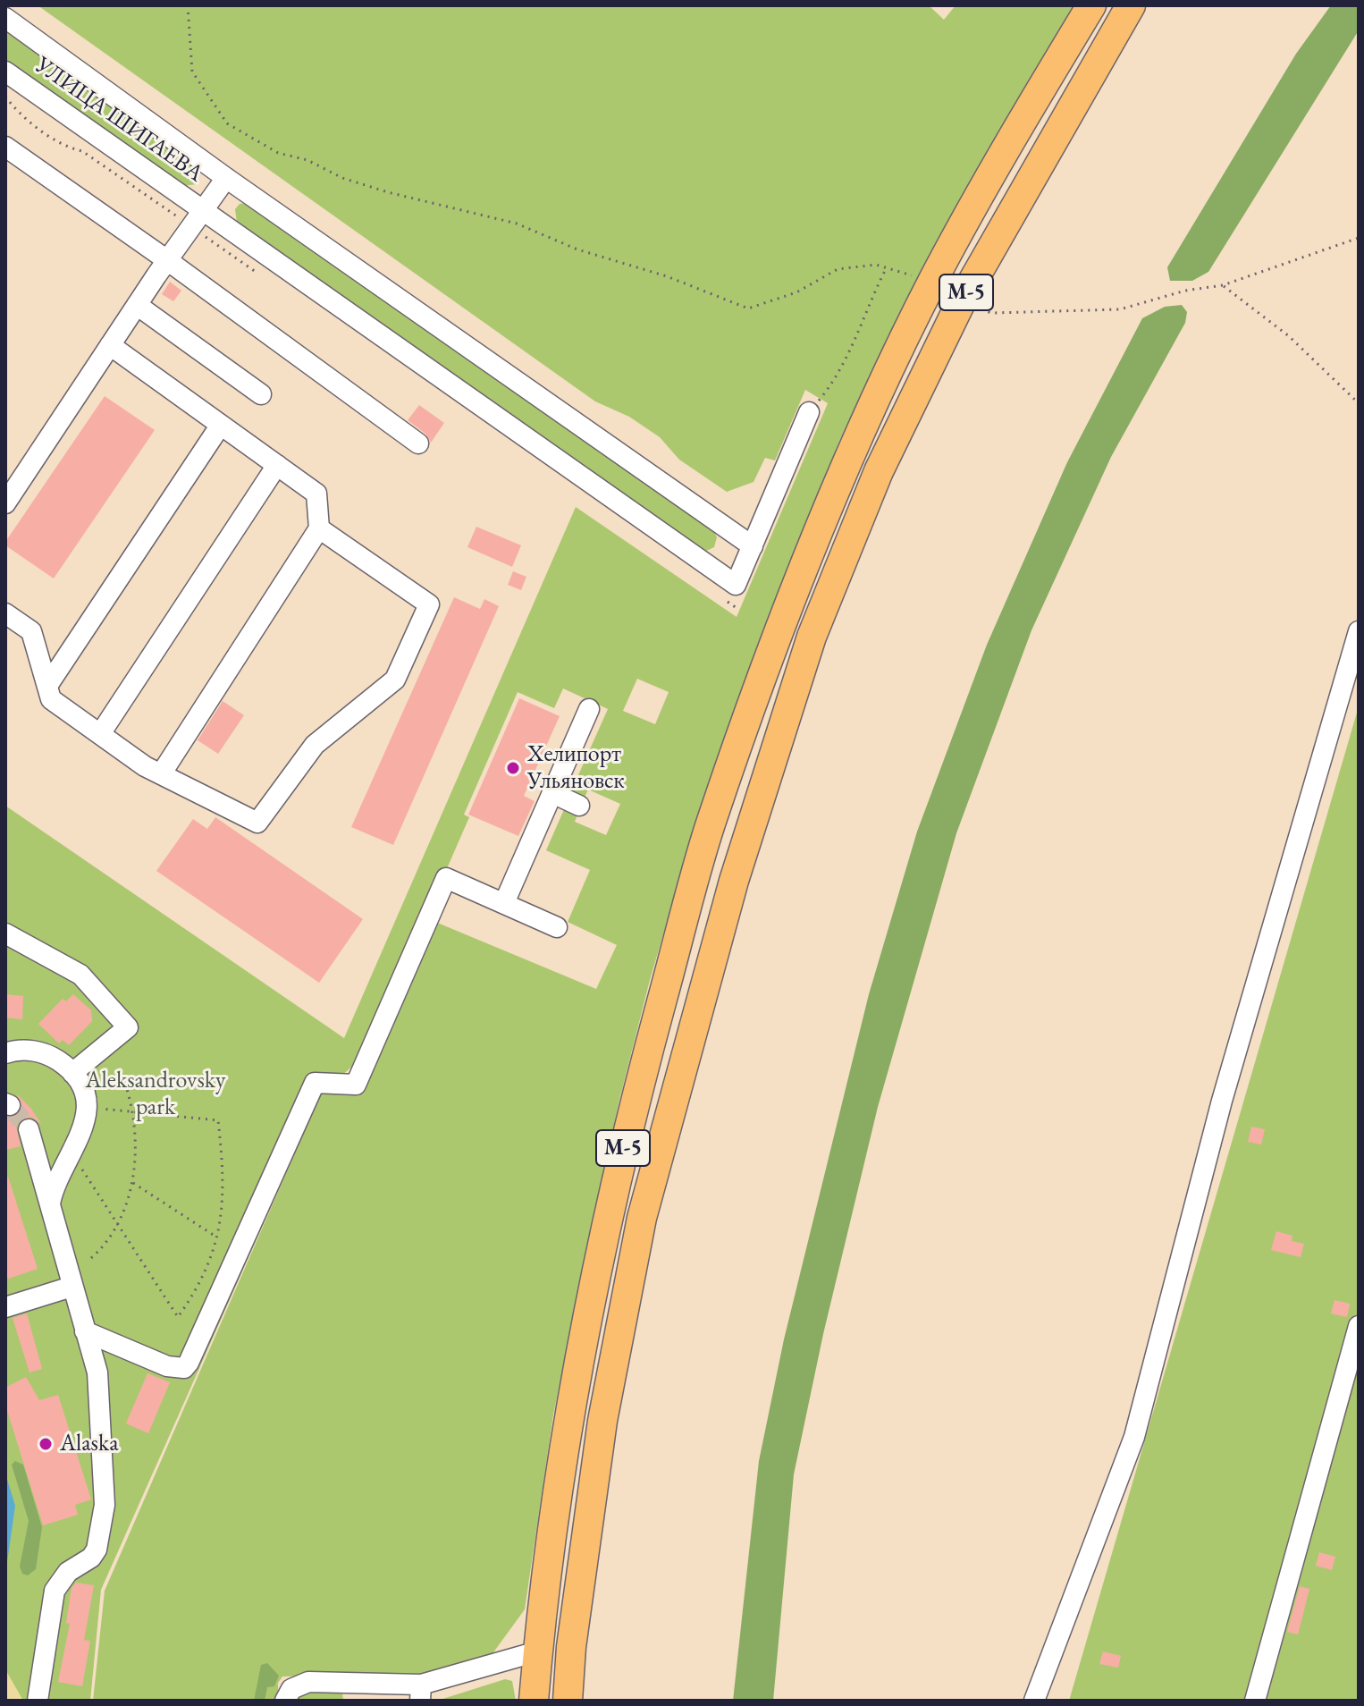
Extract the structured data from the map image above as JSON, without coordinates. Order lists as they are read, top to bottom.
{
  "streets": {
    "highway": ["М-5"],
    "street": ["УЛИЦА ШИГАЕВА"]
  },
  "parks": ["Aleksandrovsky park"],
  "places": ["Хелипорт Ульяновск", "Alaska"]
}
